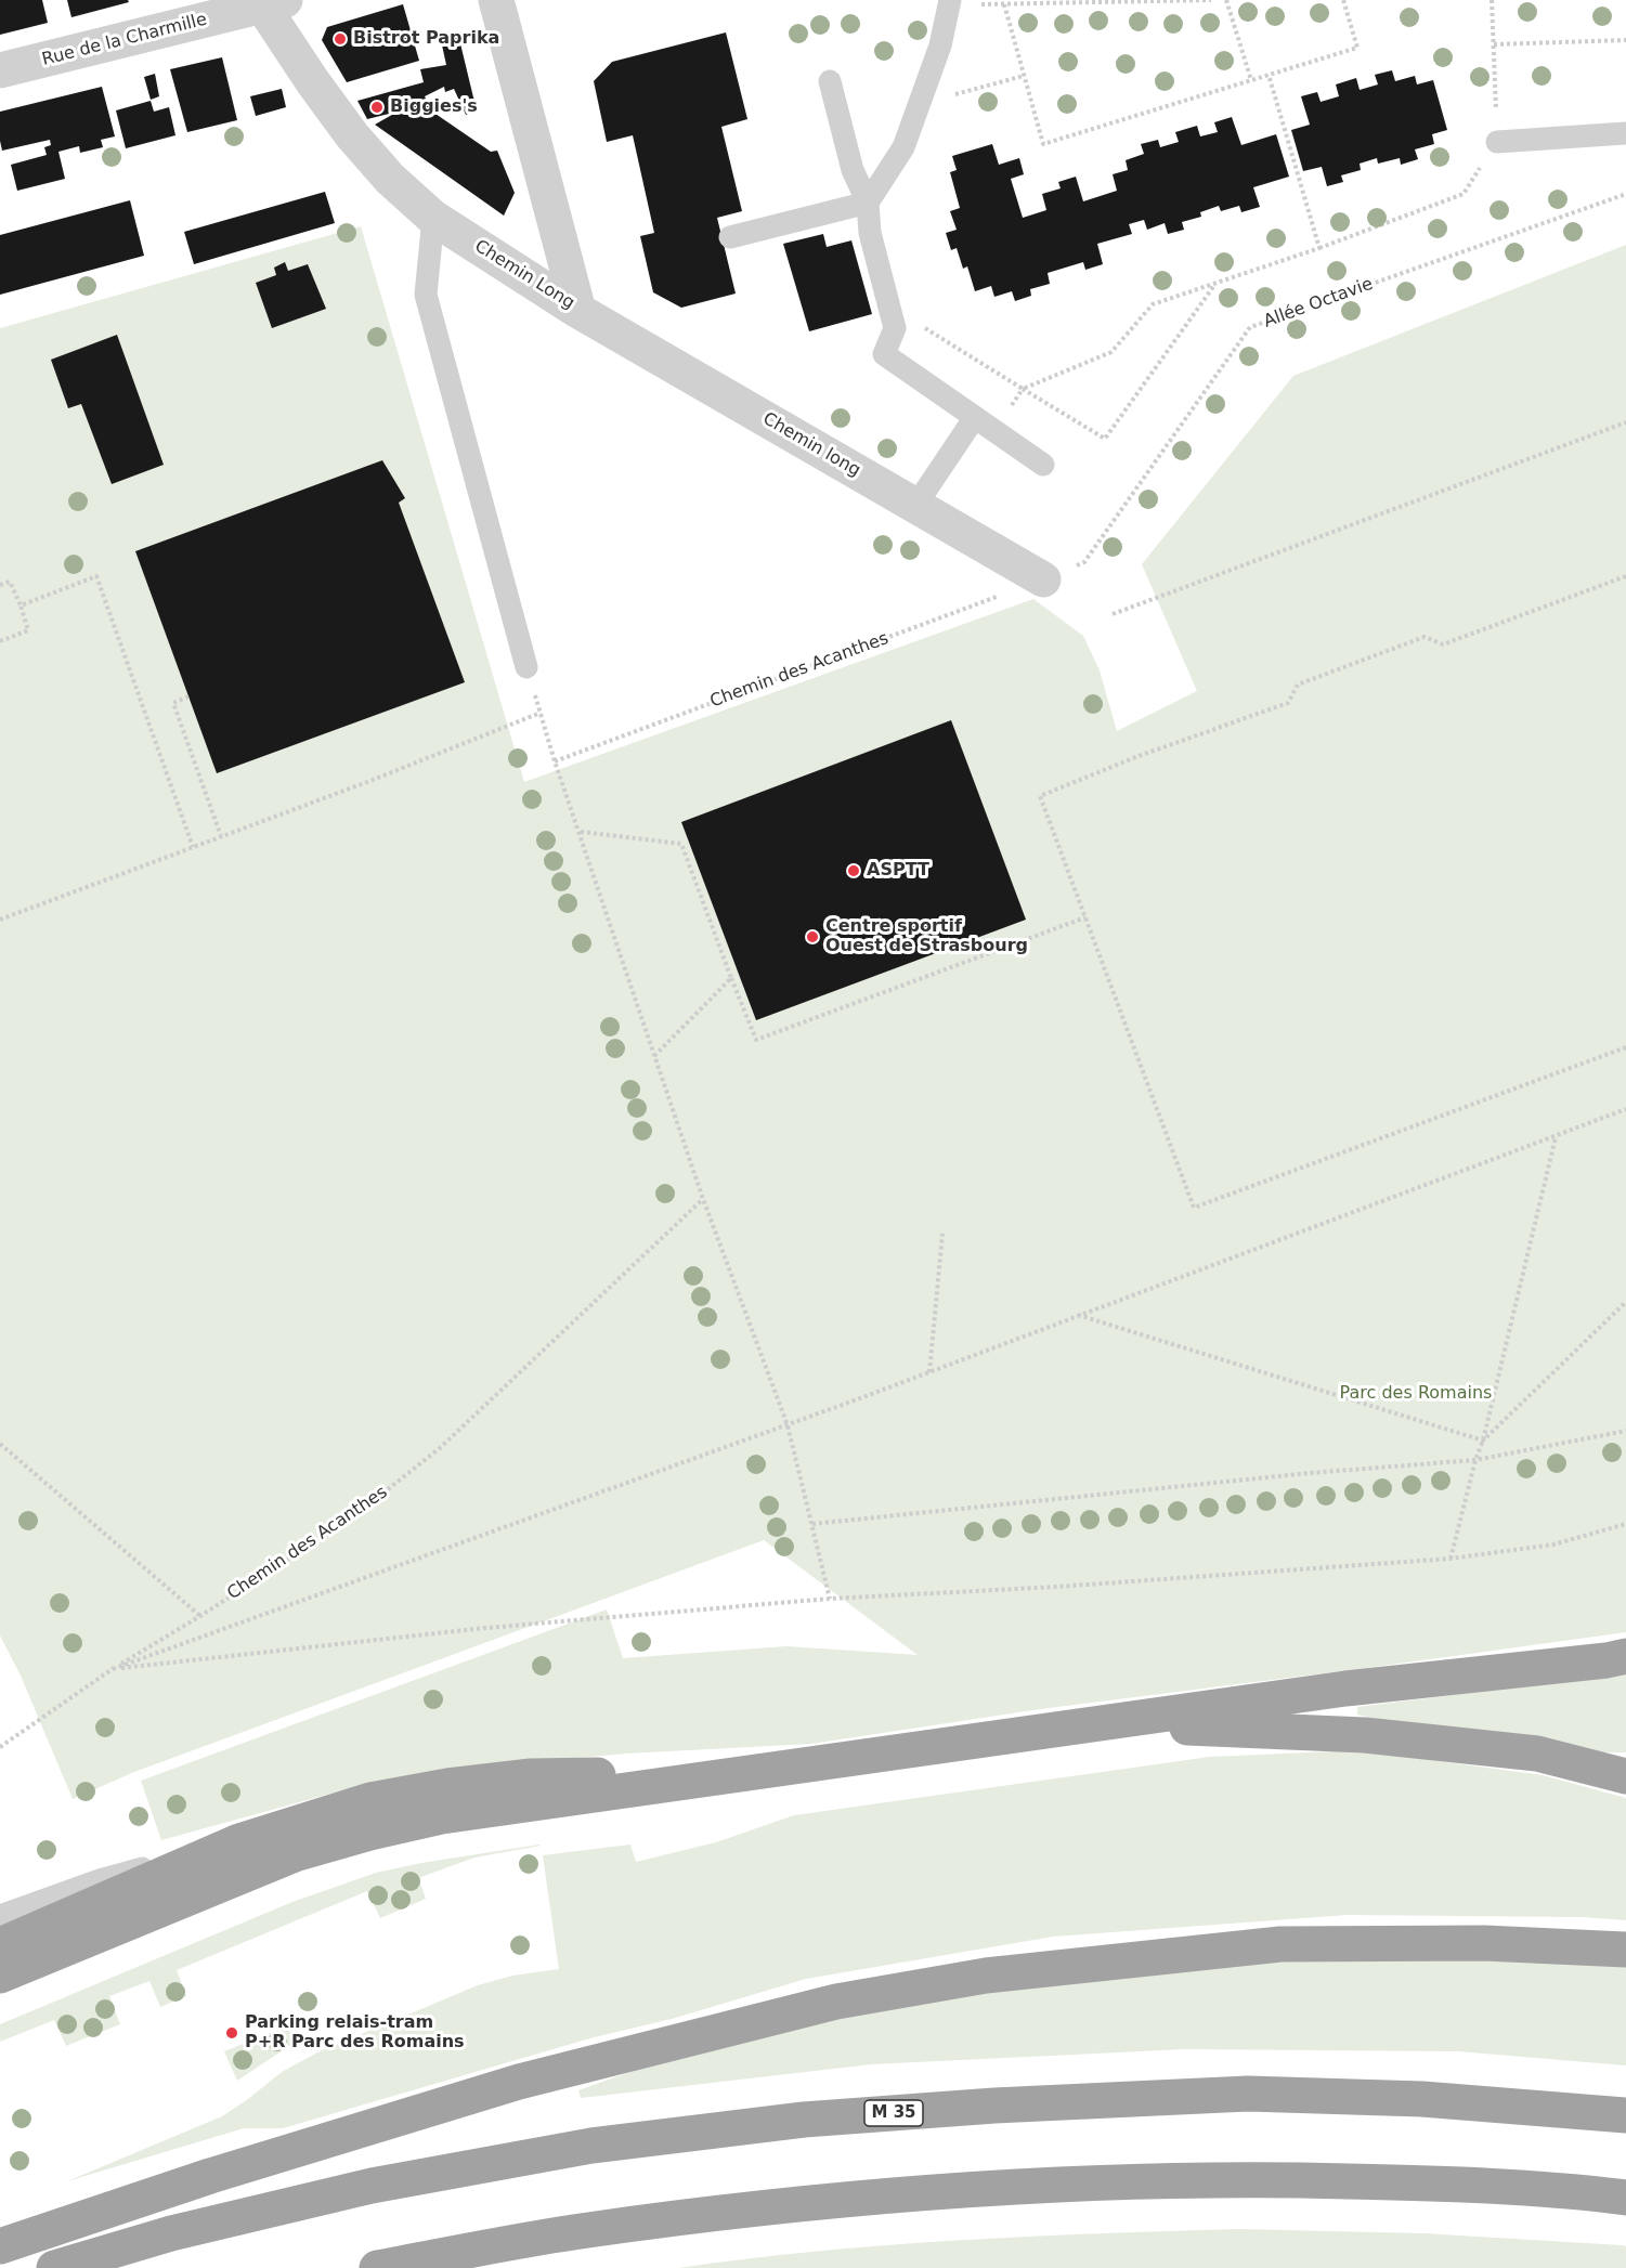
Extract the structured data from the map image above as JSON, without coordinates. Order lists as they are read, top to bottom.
{
  "streets": {
    "highway": ["M 35"],
    "street": ["Rue de la Charmille", "Chemin Long", "Chemin long"],
    "path": ["Allée Octavie", "Chemin des Acanthes"]
  },
  "crossings": [
    ["Rue de la Charmille", "Chemin Long"],
    ["Chemin Long", "Chemin long"],
    ["Allée Octavie", "Chemin long"],
    ["Allée Octavie", "Chemin des Acanthes"],
    ["Chemin long", "Chemin des Acanthes"]
  ],
  "parks": ["Parc des Romains"],
  "places": [
    "Bistrot Paprika",
    "Biggies's",
    "ASPTT",
    "Centre sportif Ouest de Strasbourg",
    "Parking relais-tram P+R Parc des Romains"
  ]
}
